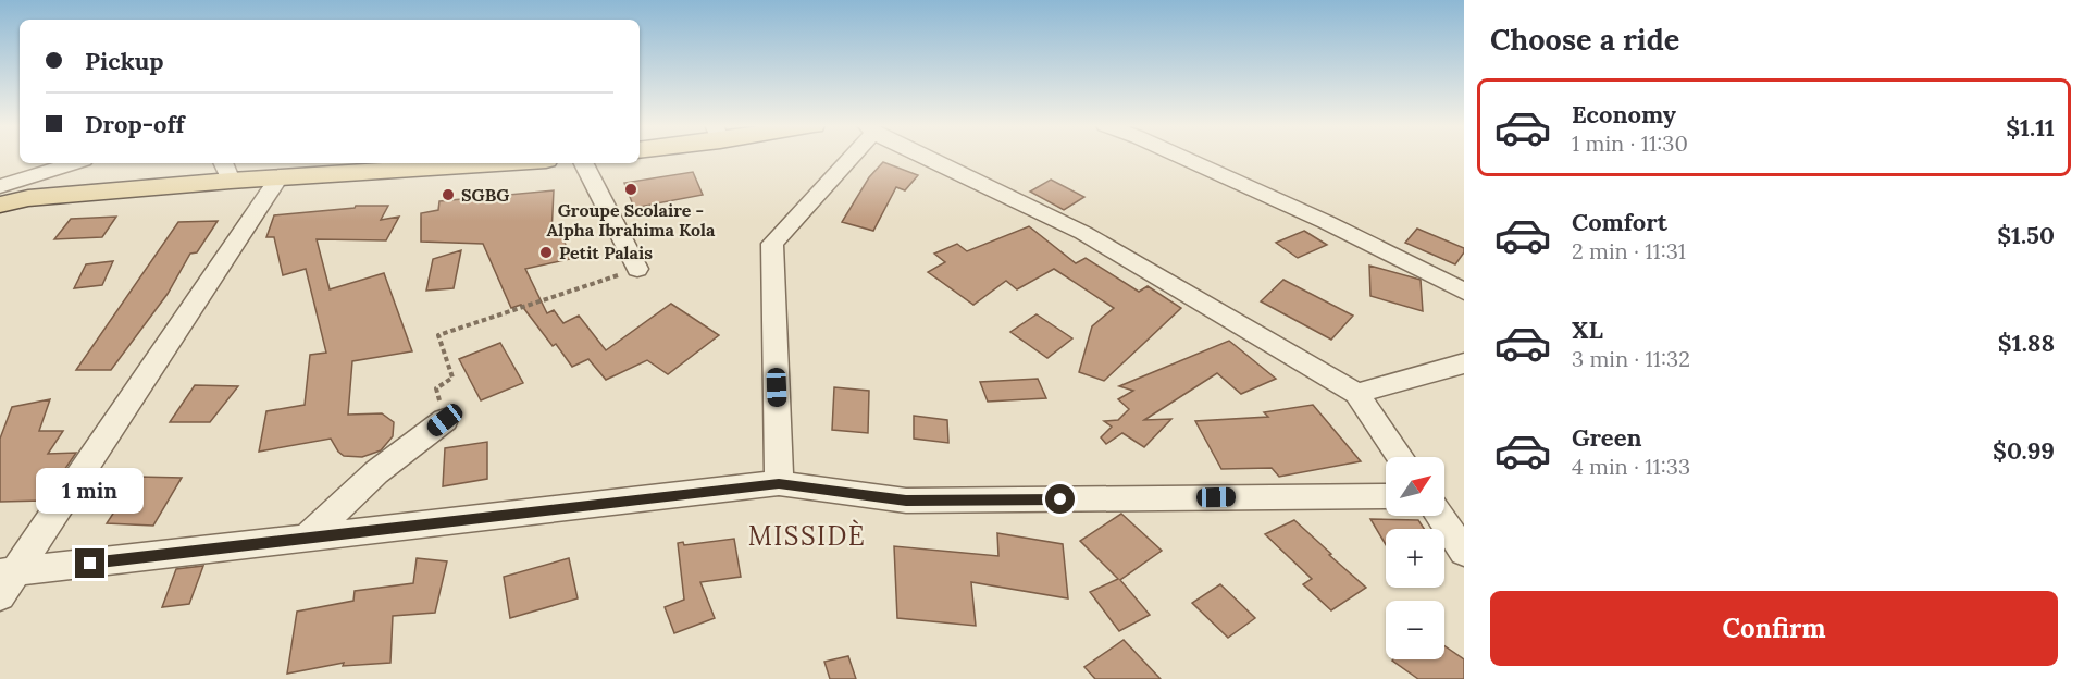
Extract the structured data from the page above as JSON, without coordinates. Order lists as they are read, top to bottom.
{
  "districts": ["MISSIDÈ"],
  "places": ["Groupe Scolaire - Alpha Ibrahima Kola", "SGBG", "Petit Palais"],
  "north": "top right",
  "page": {
    "heading": "Choose a ride",
    "banner": ["Pickup", "Drop-off"],
    "list": [
      {
        "name": "Economy",
        "note": "1 min · 11:30",
        "value": "$1.11"
      },
      {
        "name": "Comfort",
        "note": "2 min · 11:31",
        "value": "$1.50"
      },
      {
        "name": "XL",
        "note": "3 min · 11:32",
        "value": "$1.88"
      },
      {
        "name": "Green",
        "note": "4 min · 11:33",
        "value": "$0.99"
      }
    ],
    "map_buttons": ["+", "−"],
    "bubble": "1 min",
    "buttons": "Confirm"
  }
}
